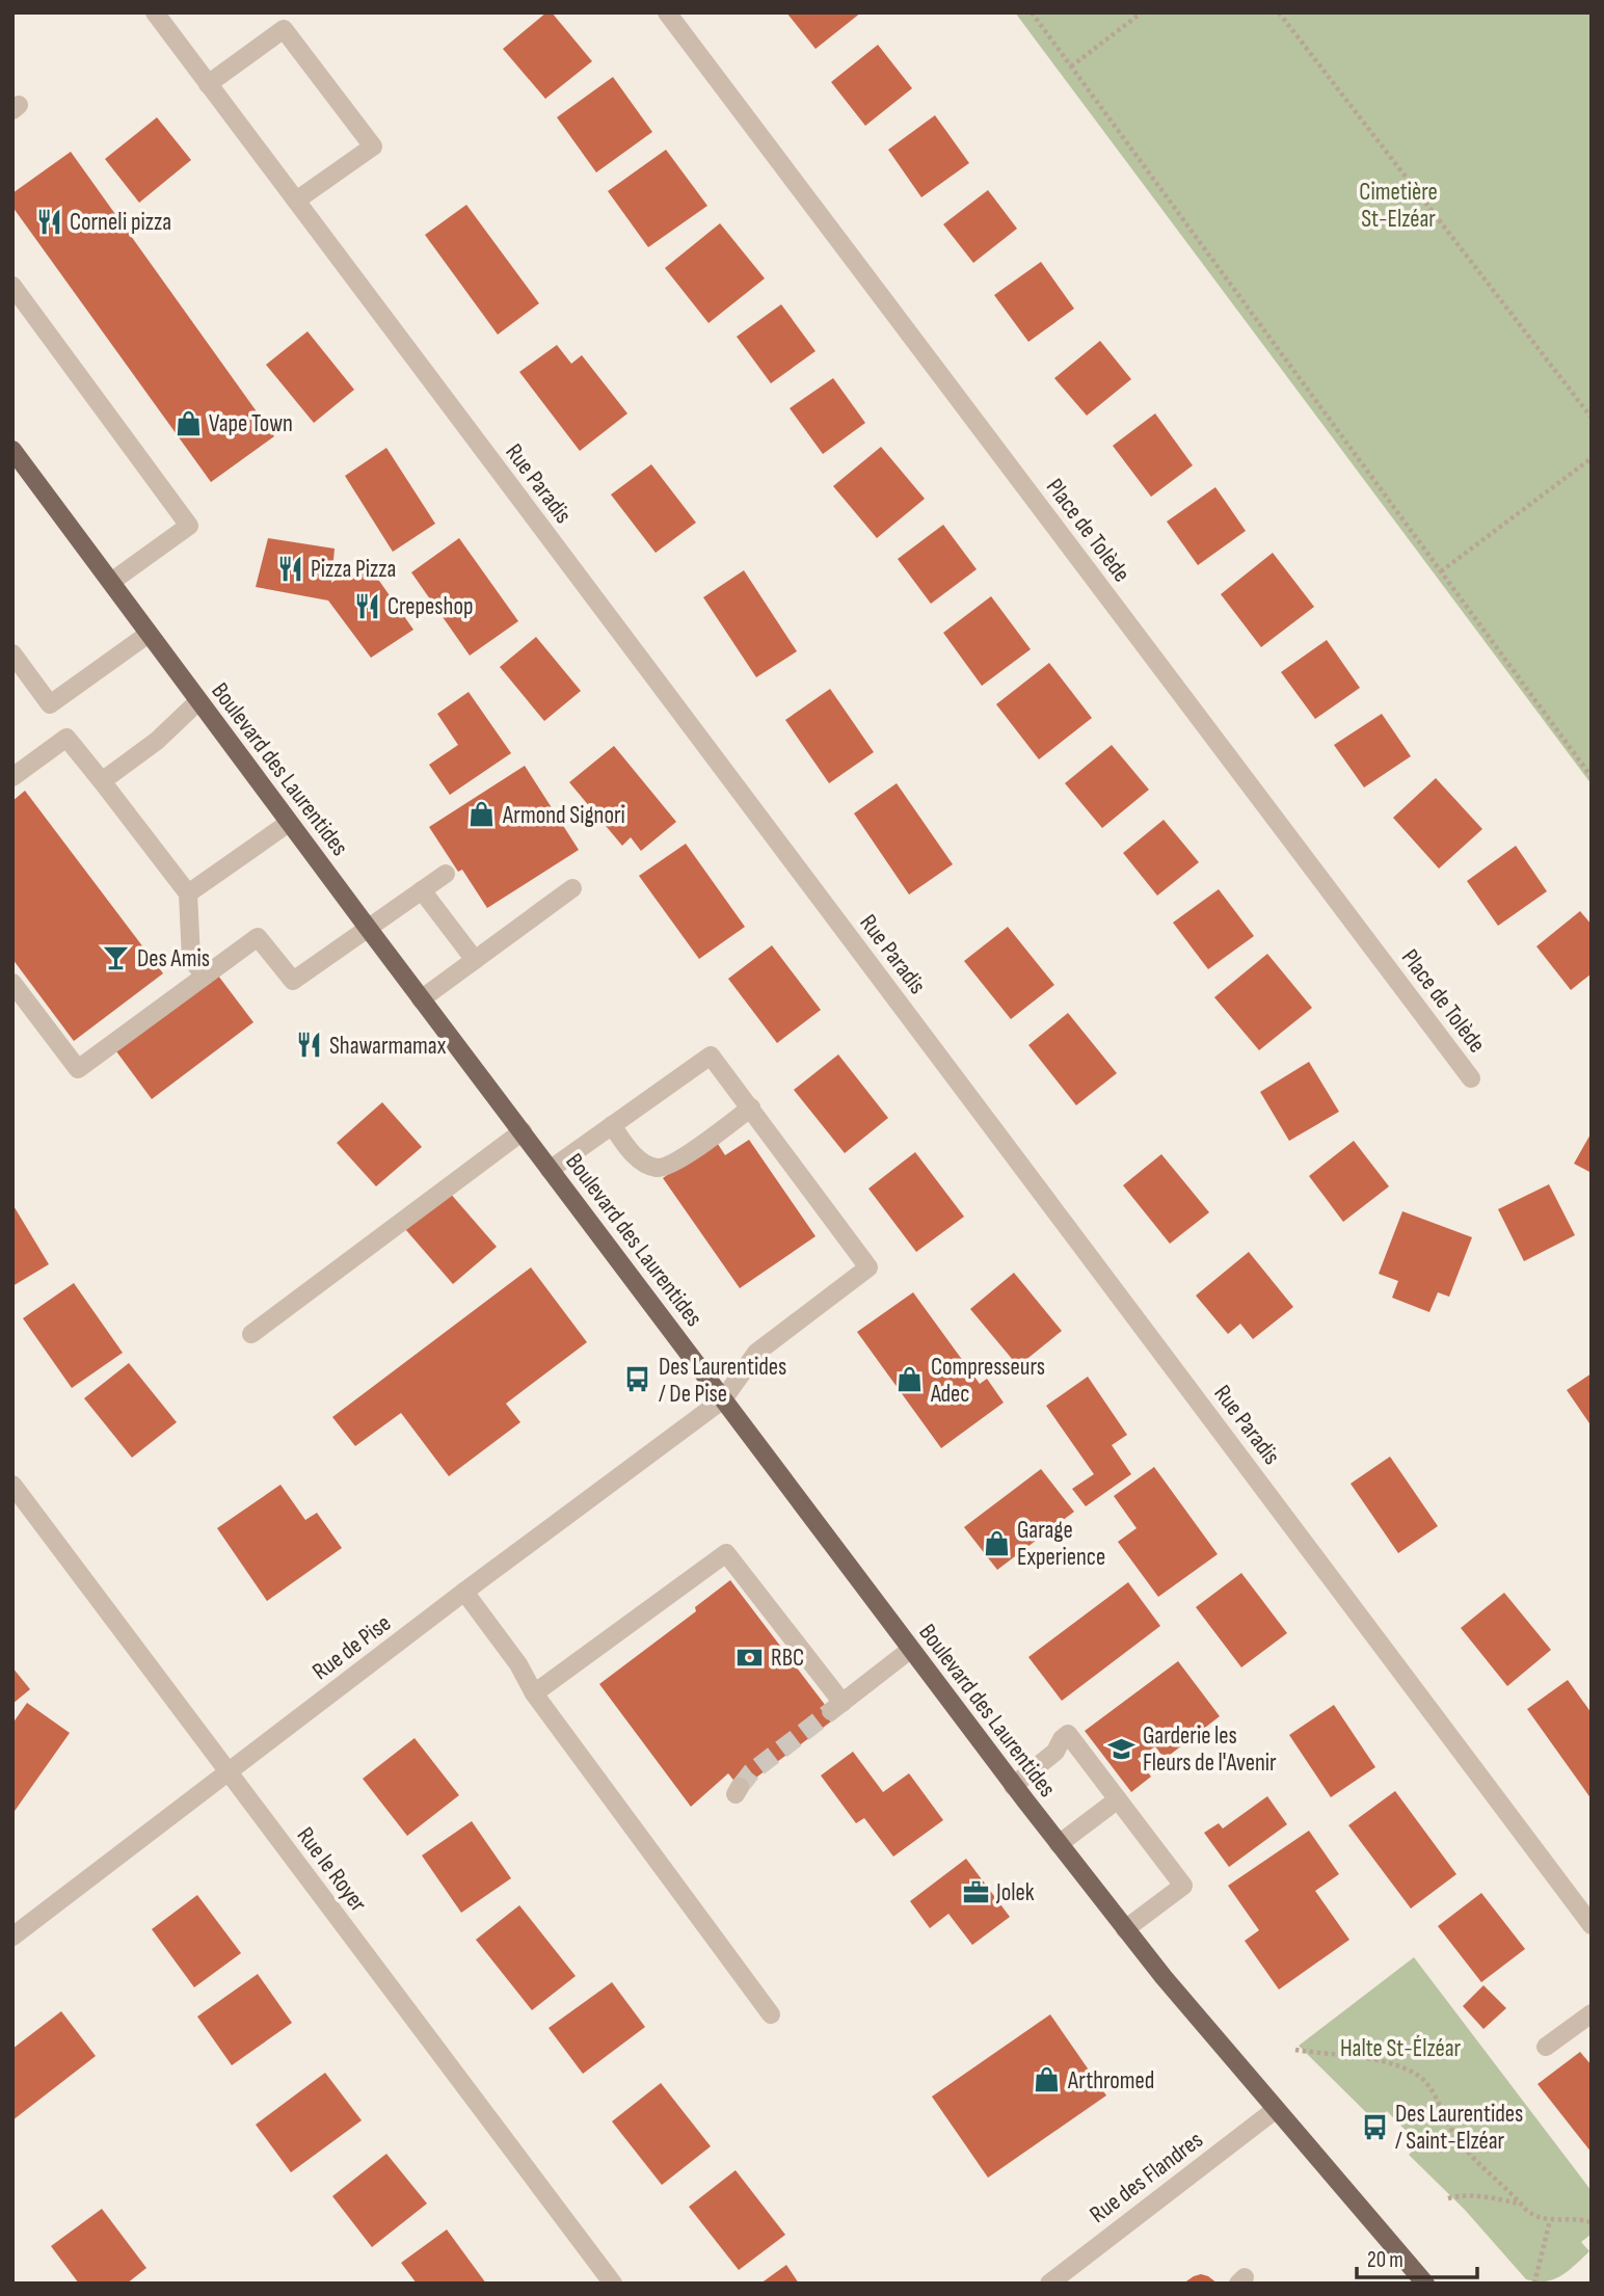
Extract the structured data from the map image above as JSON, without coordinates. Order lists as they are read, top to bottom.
{
  "streets": {
    "main road": ["Boulevard des Laurentides"],
    "street": [
      "Rue Paradis",
      "Place de Tolède",
      "Rue de Pise",
      "Rue le Royer",
      "Rue des Flandres"
    ]
  },
  "crossings": [
    ["Boulevard des Laurentides", "Rue de Pise"],
    ["Boulevard des Laurentides", "Rue des Flandres"],
    ["Rue de Pise", "Rue le Royer"]
  ],
  "parks": ["Cimetière St-Elzéar", "Halte St-Élzéar"],
  "places": {
    "restaurant": [
      "Corneli pizza",
      "Pizza Pizza",
      "Crepeshop",
      "Shawarmamax"
    ],
    "shop": [
      "Vape Town",
      "Armond Signori",
      "Compresseurs Adec",
      "Garage Experience",
      "Arthromed"
    ],
    "bar": ["Des Amis"],
    "bus stop": ["Des Laurentides / De Pise", "Des Laurentides / Saint-Elzéar"],
    "bank": ["RBC"],
    "school or university": ["Garderie les Fleurs de l'Avenir"],
    "office": ["Jolek"]
  },
  "scale_bar": "20 m"
}
